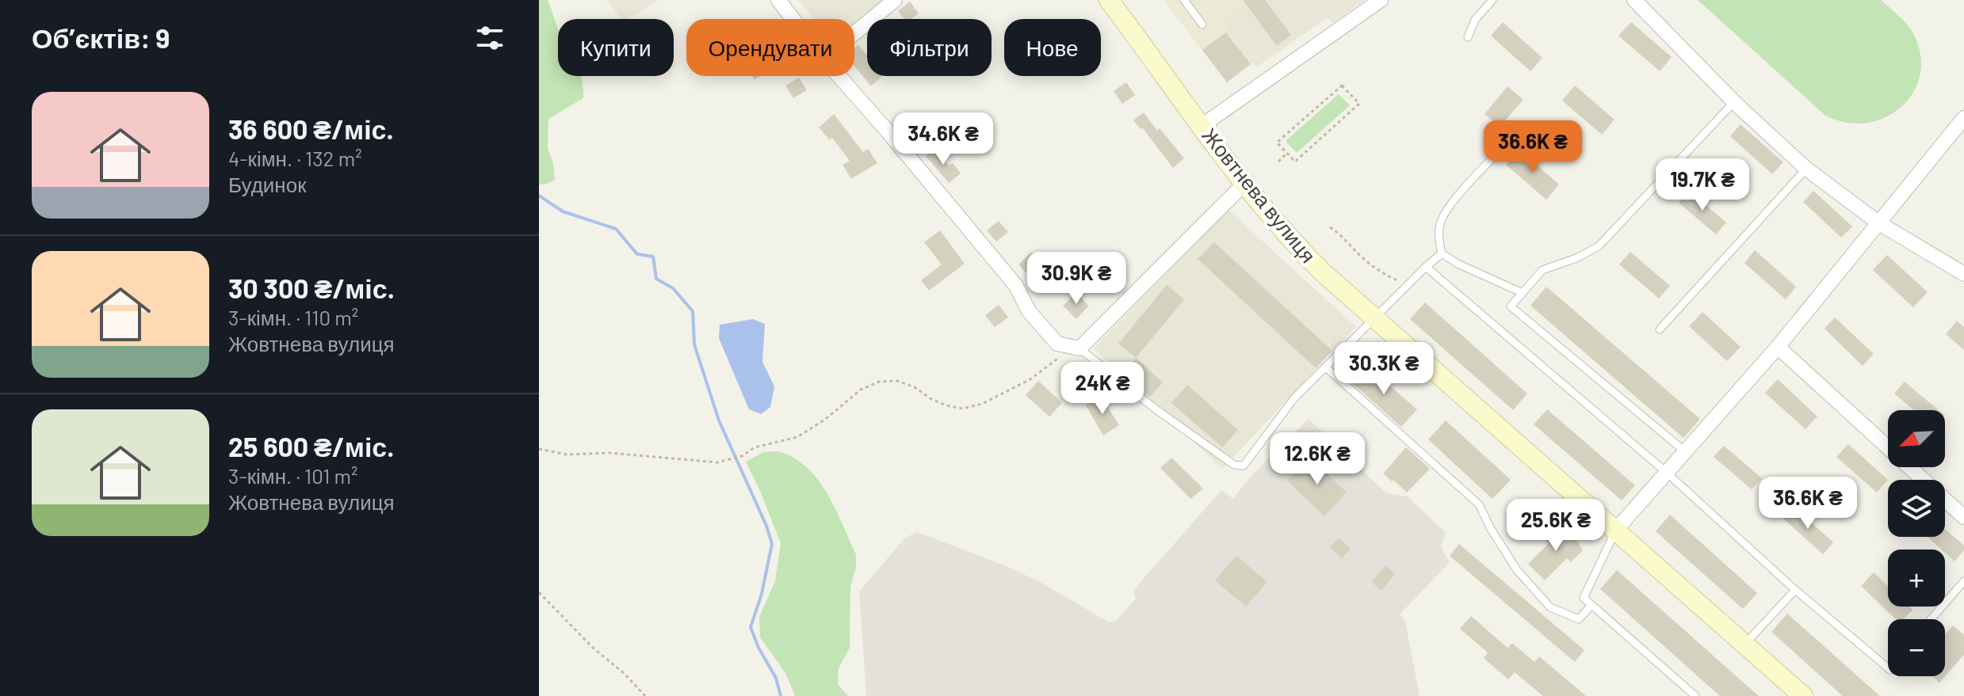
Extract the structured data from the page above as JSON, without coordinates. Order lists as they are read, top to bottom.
{
  "streets": {
    "main road": ["Жовтнева вулиця"]
  },
  "north": "bottom left",
  "page": {
    "heading": "Об’єктів: 9",
    "chip": [
      "Купити",
      "Орендувати",
      "Фільтри",
      "Нове"
    ],
    "list": [
      {
        "name": "36 600 ₴/міс.",
        "note": "4-кімн. · 132 m² · Будинок"
      },
      {
        "name": "30 300 ₴/міс.",
        "note": "3-кімн. · 110 m² · Жовтнева вулиця"
      },
      {
        "name": "25 600 ₴/міс.",
        "note": "3-кімн. · 101 m² · Жовтнева вулиця"
      }
    ],
    "price": [
      "34.6K ₴",
      "36.6K ₴",
      "19.7K ₴",
      "30.9K ₴",
      "30.3K ₴",
      "24K ₴",
      "12.6K ₴",
      "36.6K ₴",
      "25.6K ₴"
    ],
    "map_buttons": ["+", "−"]
  }
}
